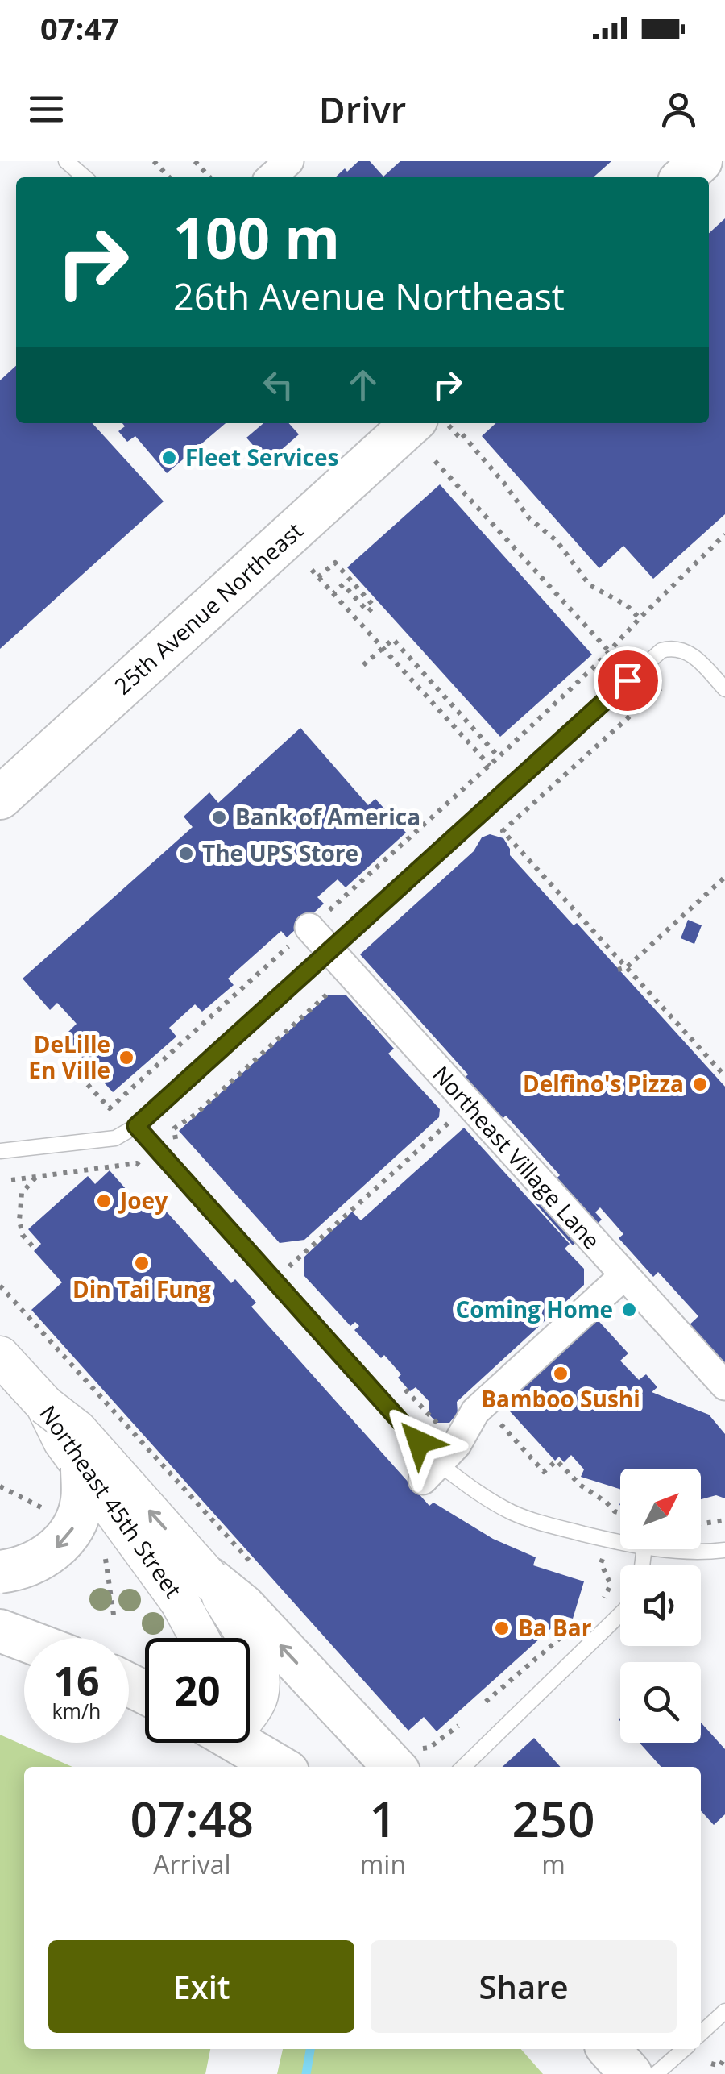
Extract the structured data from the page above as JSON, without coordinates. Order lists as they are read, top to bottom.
{
  "streets": {
    "main road": ["25th Avenue Northeast", "Northeast 45th Street"],
    "street": ["Northeast Village Lane"]
  },
  "places": [
    "Fleet Services",
    "Bank of America",
    "The UPS Store",
    "DeLille En Ville",
    "Delfino's Pizza",
    "Joey",
    "Din Tai Fung",
    "Coming Home",
    "Bamboo Sushi",
    "Ba Bar"
  ],
  "north": "top right",
  "page": {
    "status": "07:47",
    "header": "Drivr",
    "turn": ["100 m", "26th Avenue Northeast"],
    "speed": "16 km/h",
    "limit": "20",
    "eta": [
      "07:48",
      "Arrival",
      "1",
      "min",
      "250",
      "m"
    ],
    "buttons": ["Exit", "Share"]
  }
}
